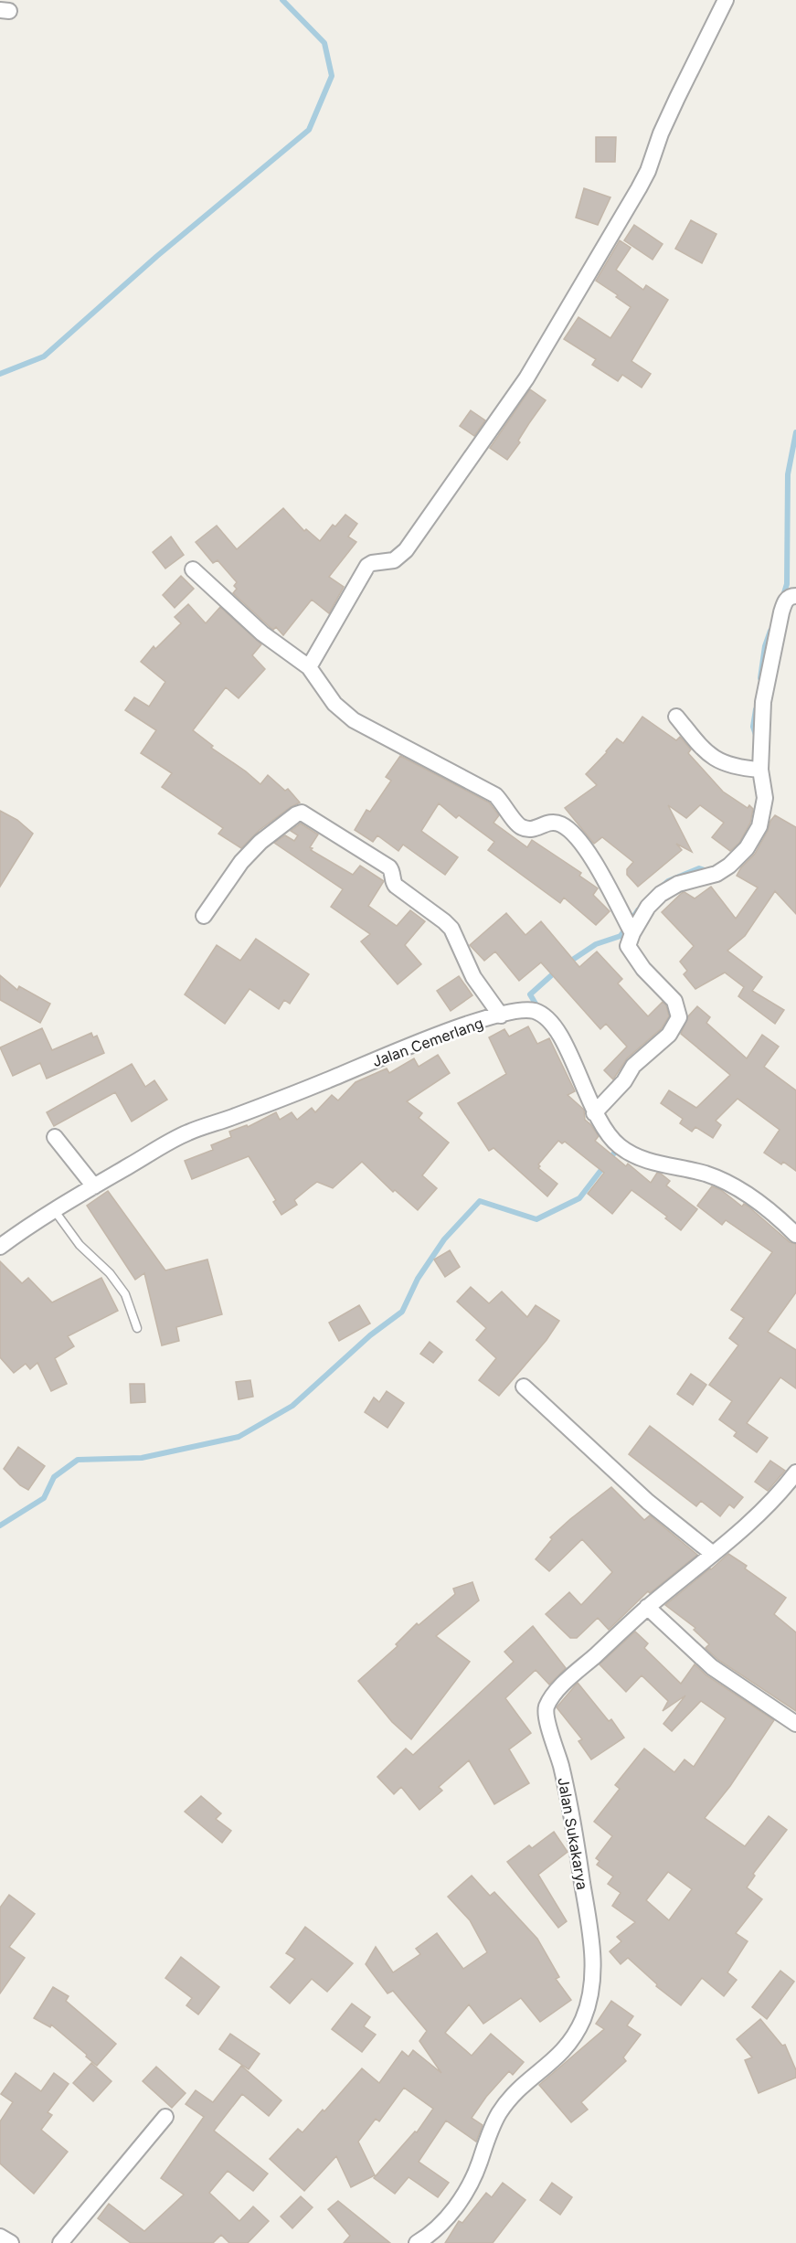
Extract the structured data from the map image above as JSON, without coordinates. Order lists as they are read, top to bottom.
{
  "streets": {
    "street": ["Jalan Cemerlang", "Jalan Sukakarya"]
  }
}
